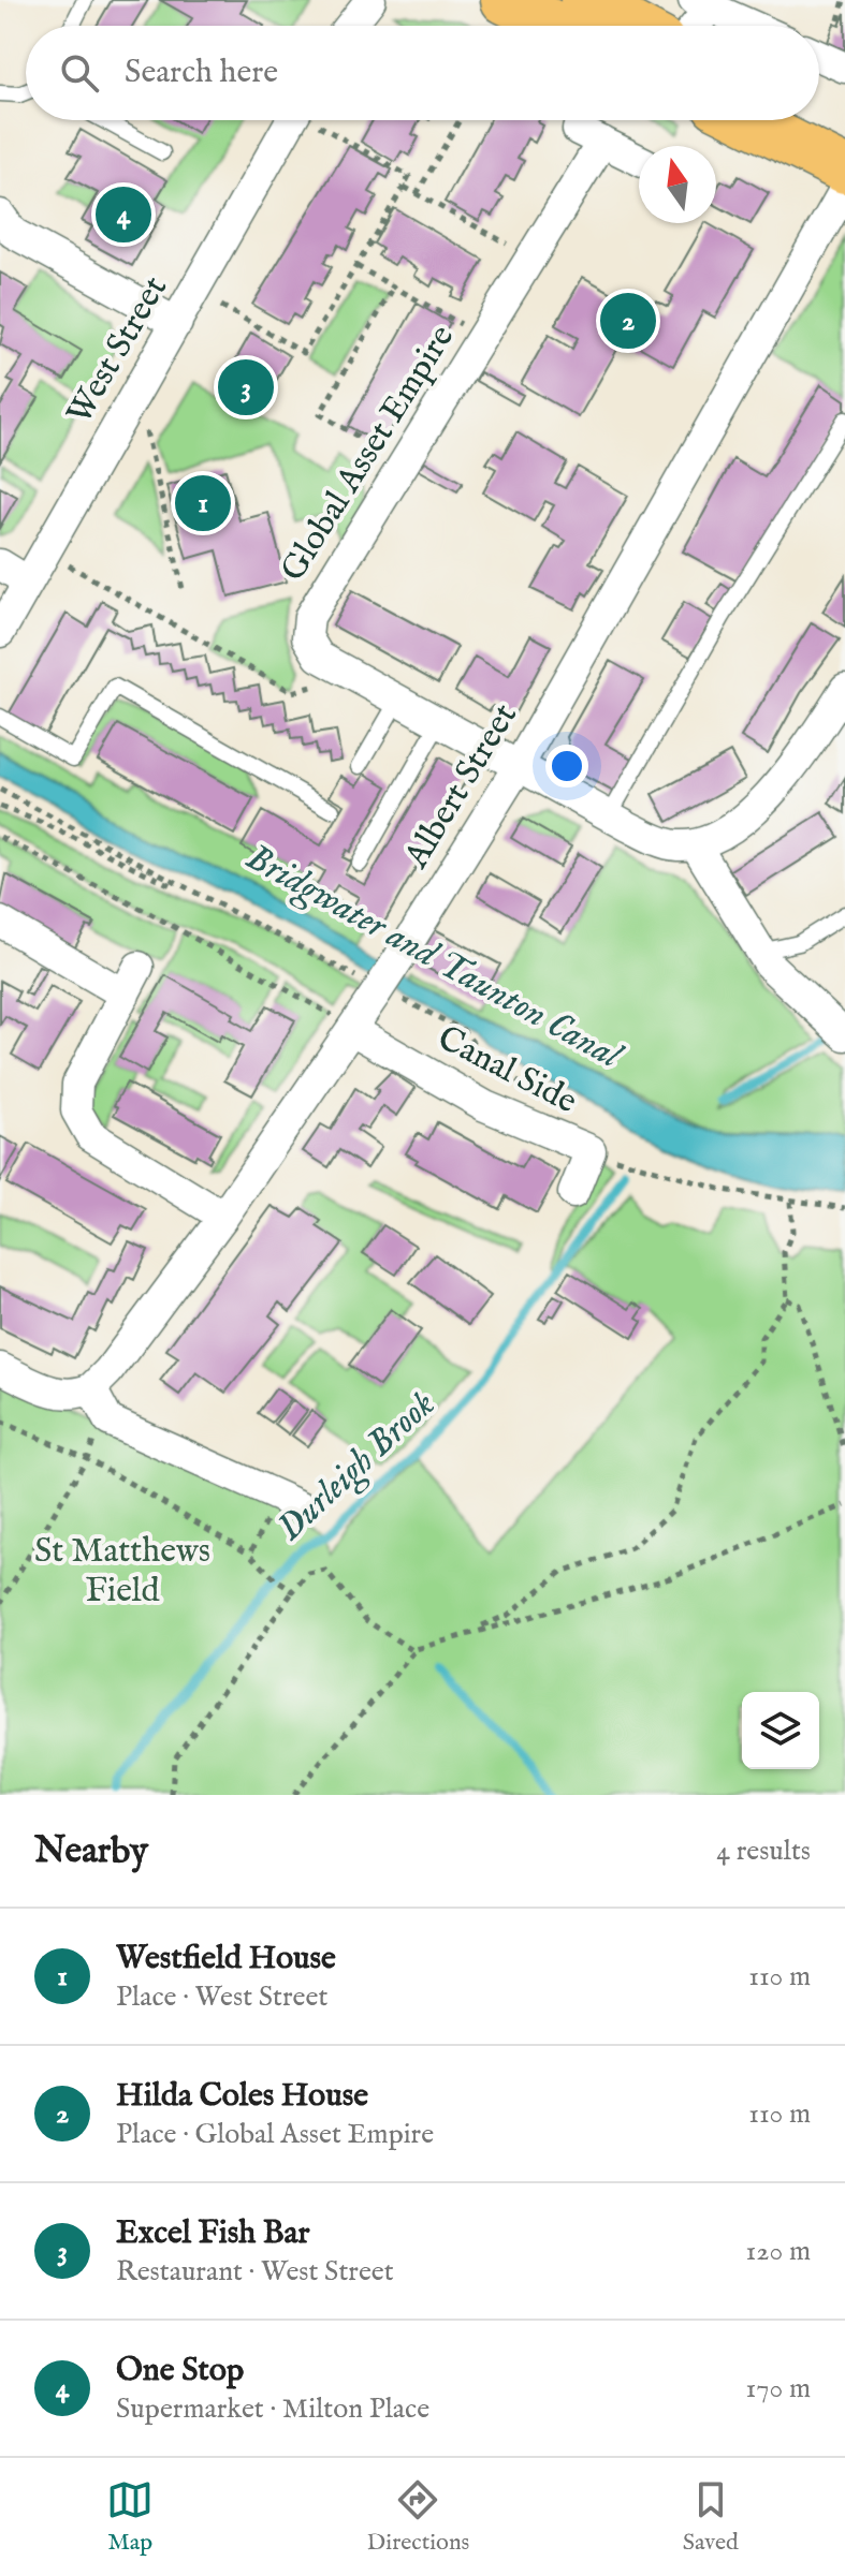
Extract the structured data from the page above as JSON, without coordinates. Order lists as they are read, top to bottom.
{
  "streets": {
    "street": [
      "West Street",
      "Global Asset Empire",
      "Albert Street",
      "Canal Side"
    ]
  },
  "crossings": [
    ["Global Asset Empire", "Albert Street"],
    ["Albert Street", "Canal Side"]
  ],
  "water": ["Bridgwater and Taunton Canal", "Durleigh Brook"],
  "parks": ["St Matthews Field"],
  "north": "top",
  "page": {
    "search": "Search here",
    "pins": [
      "4",
      "2",
      "3",
      "1"
    ],
    "heading": ["Nearby", "4 results"],
    "list": [
      {
        "mark": "1",
        "name": "Westfield House",
        "note": "Place · West Street",
        "value": "110 m"
      },
      {
        "mark": "2",
        "name": "Hilda Coles House",
        "note": "Place · Global Asset Empire",
        "value": "110 m"
      },
      {
        "mark": "3",
        "name": "Excel Fish Bar",
        "note": "Restaurant · West Street",
        "value": "120 m"
      },
      {
        "mark": "4",
        "name": "One Stop",
        "note": "Supermarket · Milton Place",
        "value": "170 m"
      }
    ],
    "nav": ["Map", "Directions", "Saved"]
  }
}
